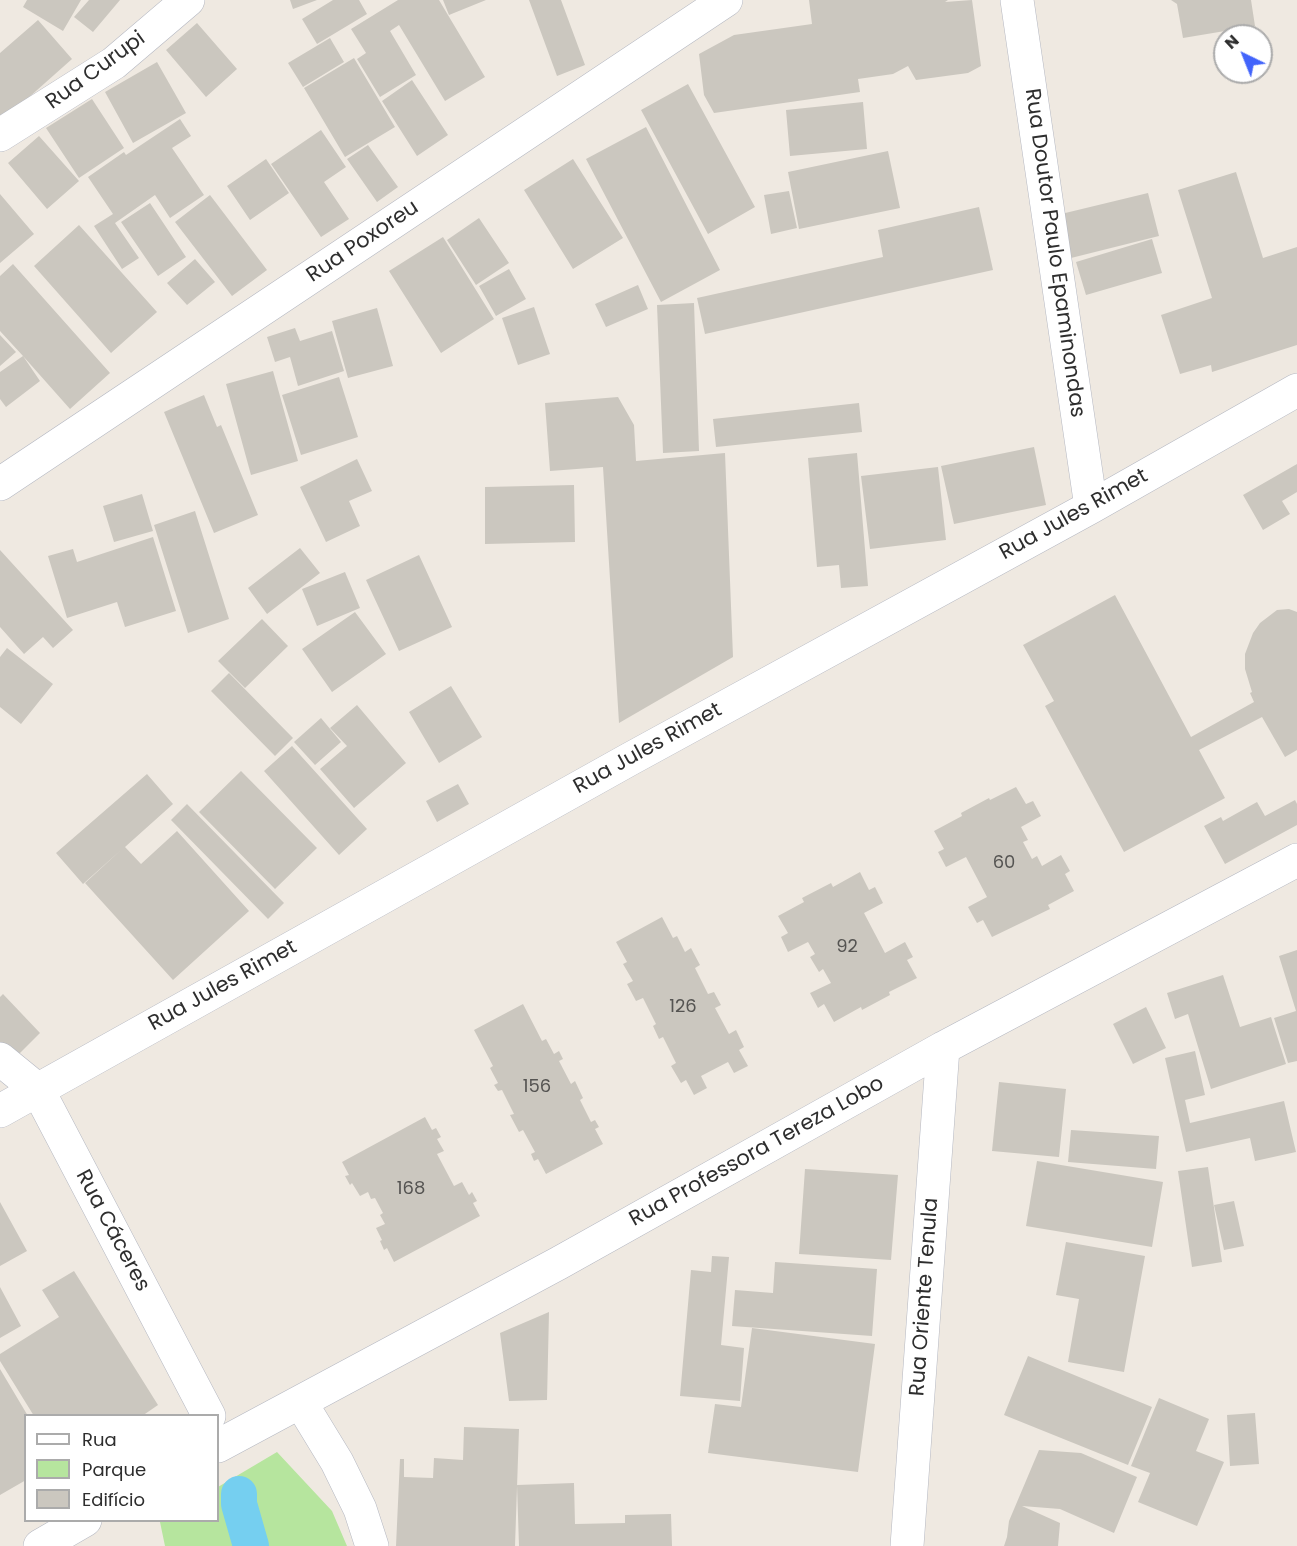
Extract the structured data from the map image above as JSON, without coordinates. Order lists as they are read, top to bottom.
{
  "streets": {
    "street": [
      "Rua Curupi",
      "Rua Poxoreu",
      "Rua Doutor Paulo Epaminondas",
      "Rua Jules Rimet",
      "Rua Professora Tereza Lobo",
      "Rua Cáceres",
      "Rua Oriente Tenula"
    ]
  },
  "crossings": [
    ["Rua Doutor Paulo Epaminondas", "Rua Jules Rimet"],
    ["Rua Jules Rimet", "Rua Cáceres"],
    ["Rua Professora Tereza Lobo", "Rua Oriente Tenula"]
  ],
  "house_numbers": [
    "60",
    "92",
    "126",
    "156",
    "168"
  ],
  "legend": ["Rua", "Parque", "Edifício"],
  "north": "top left"
}
